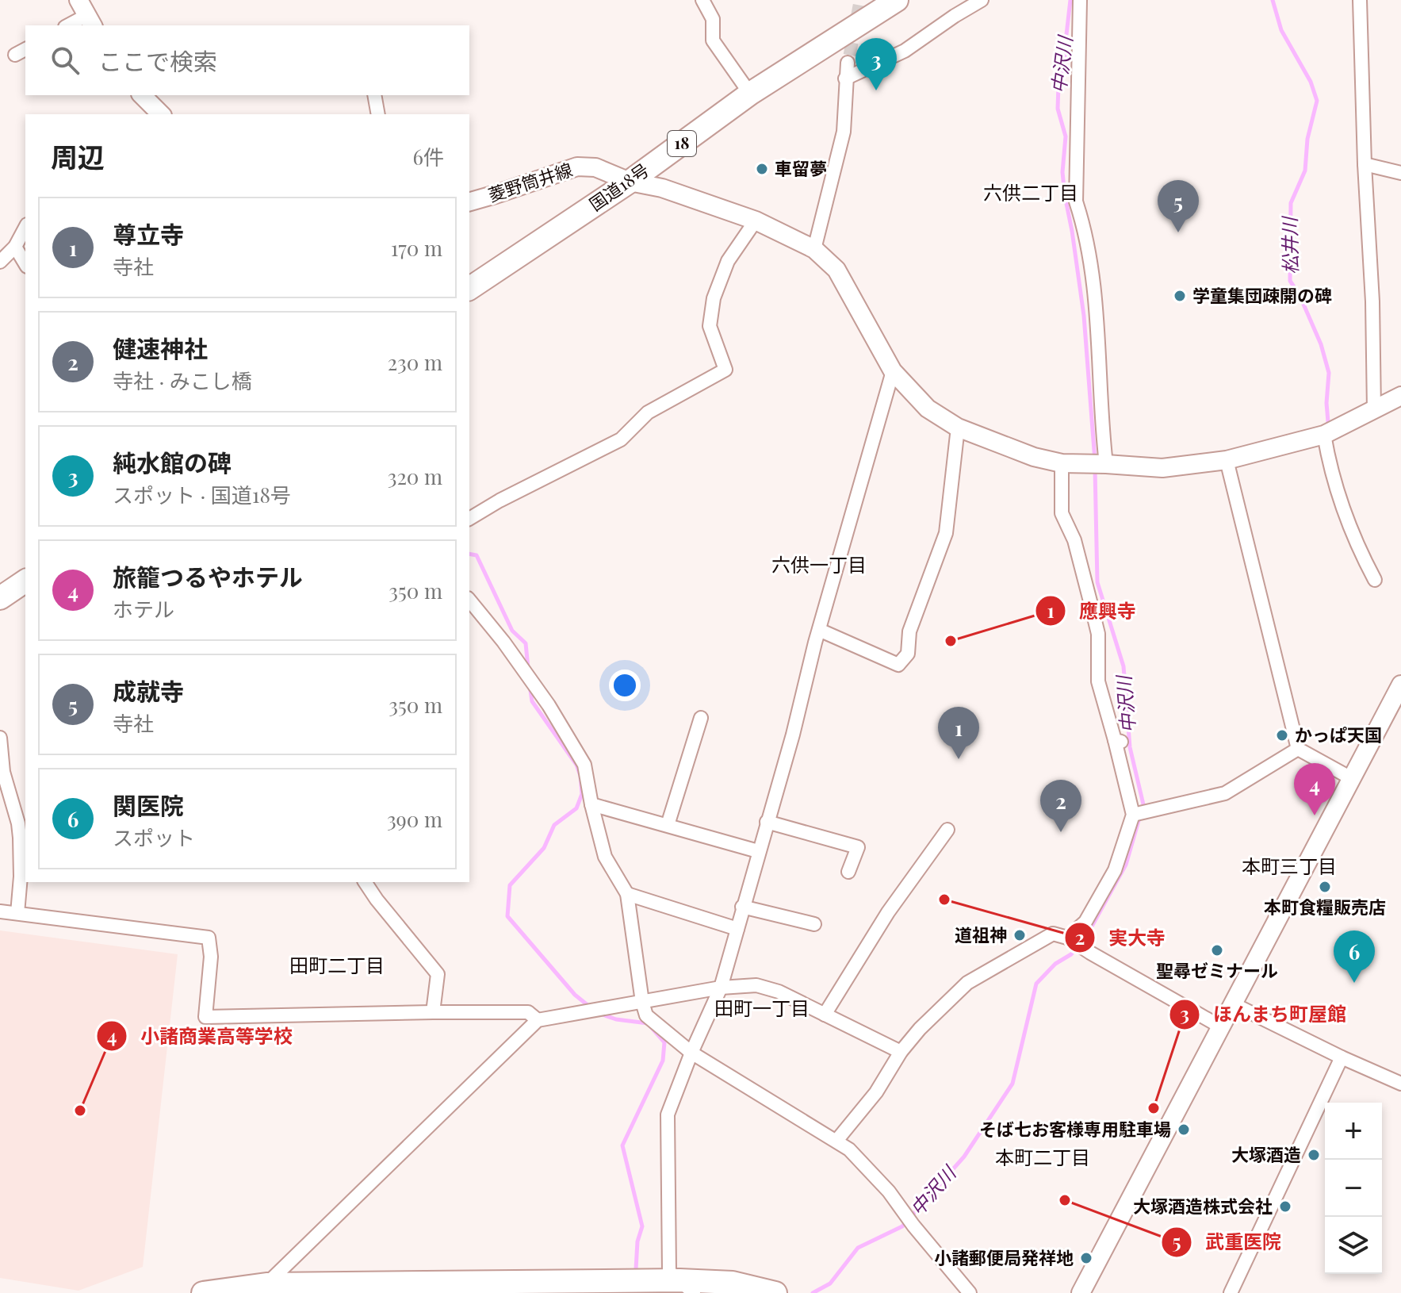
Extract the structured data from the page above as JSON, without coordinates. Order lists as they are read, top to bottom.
{
  "streets": {
    "highway": ["18", "国道18号"],
    "street": ["菱野筒井線"]
  },
  "crossings": [
    ["菱野筒井線", "国道18号"]
  ],
  "districts": [
    "六供二丁目",
    "六供一丁目",
    "本町三丁目",
    "田町二丁目",
    "田町一丁目",
    "本町二丁目"
  ],
  "water": ["中沢川", "松井川"],
  "places": [
    "車留夢",
    "学童集団疎開の碑",
    "應興寺",
    "かっぱ天国",
    "本町食糧販売店",
    "実大寺",
    "道祖神",
    "聖尋ゼミナール",
    "ほんまち町屋館",
    "小諸商業高等学校",
    "そば七お客様専用駐車場",
    "大塚酒造",
    "武重医院",
    "大塚酒造株式会社",
    "小諸郵便局発祥地"
  ],
  "page": {
    "search": "ここで検索",
    "pins": [
      "3",
      "5",
      "1",
      "4",
      "2",
      "6"
    ],
    "heading": ["周辺", "6件"],
    "list": [
      {
        "mark": "1",
        "name": "尊立寺",
        "note": "寺社",
        "value": "170 m"
      },
      {
        "mark": "2",
        "name": "健速神社",
        "note": "寺社 · みこし橋",
        "value": "230 m"
      },
      {
        "mark": "3",
        "name": "純水館の碑",
        "note": "スポット · 国道18号",
        "value": "320 m"
      },
      {
        "mark": "4",
        "name": "旅籠つるやホテル",
        "note": "ホテル",
        "value": "350 m"
      },
      {
        "mark": "5",
        "name": "成就寺",
        "note": "寺社",
        "value": "350 m"
      },
      {
        "mark": "6",
        "name": "関医院",
        "note": "スポット",
        "value": "390 m"
      }
    ],
    "map_buttons": ["+", "−"]
  }
}
